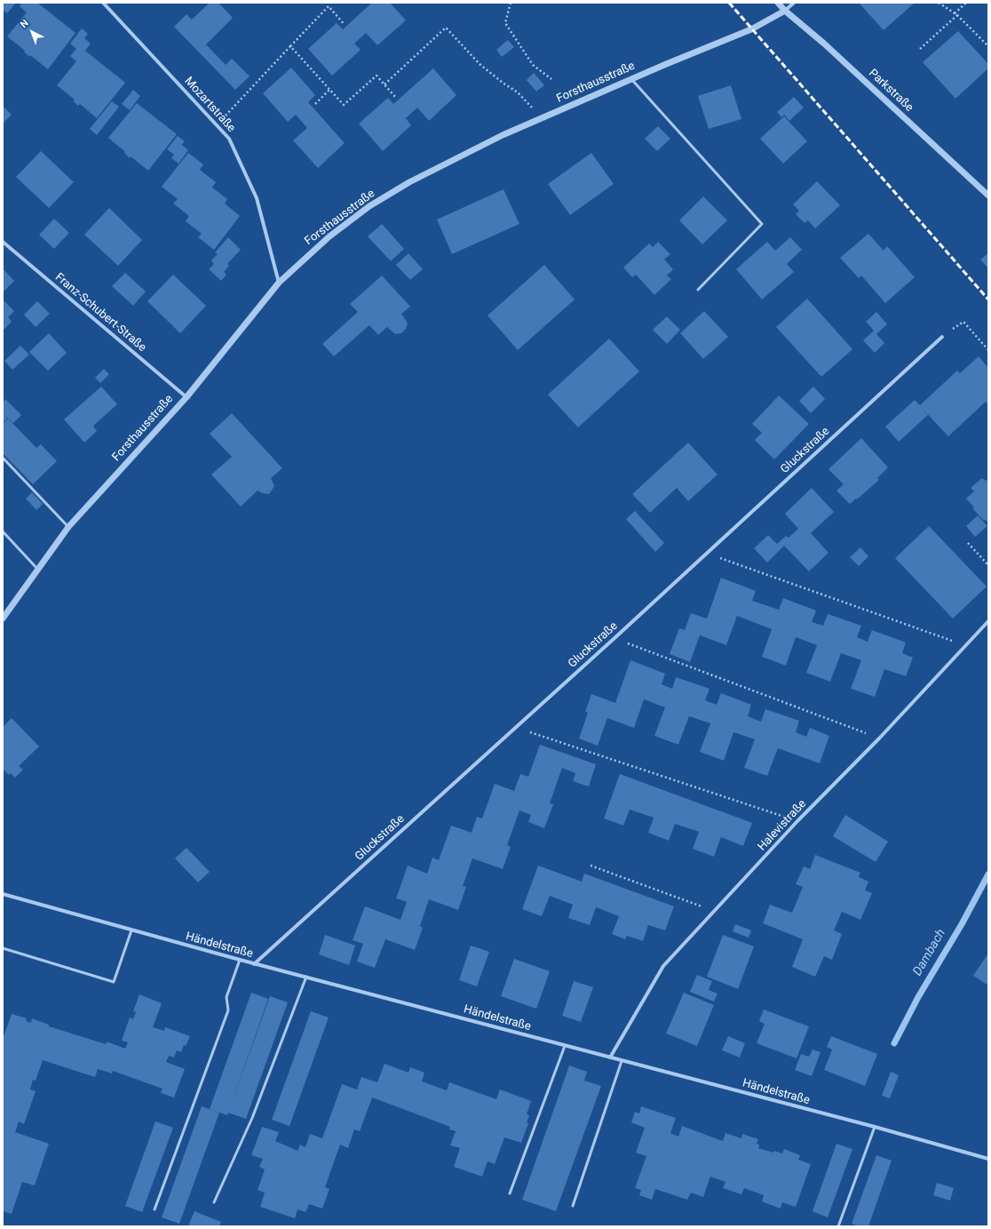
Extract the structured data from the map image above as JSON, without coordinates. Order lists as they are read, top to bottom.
{
  "streets": {
    "street": [
      "Forsthausstraße",
      "Parkstraße",
      "Mozartstraße",
      "Franz-Schubert-Straße",
      "Gluckstraße",
      "Halevistraße",
      "Händelstraße"
    ]
  },
  "crossings": [
    ["Forsthausstraße", "Parkstraße"],
    ["Forsthausstraße", "Mozartstraße"],
    ["Forsthausstraße", "Franz-Schubert-Straße"],
    ["Gluckstraße", "Händelstraße"],
    ["Halevistraße", "Händelstraße"]
  ],
  "water": ["Dambach"],
  "north": "top left"
}
